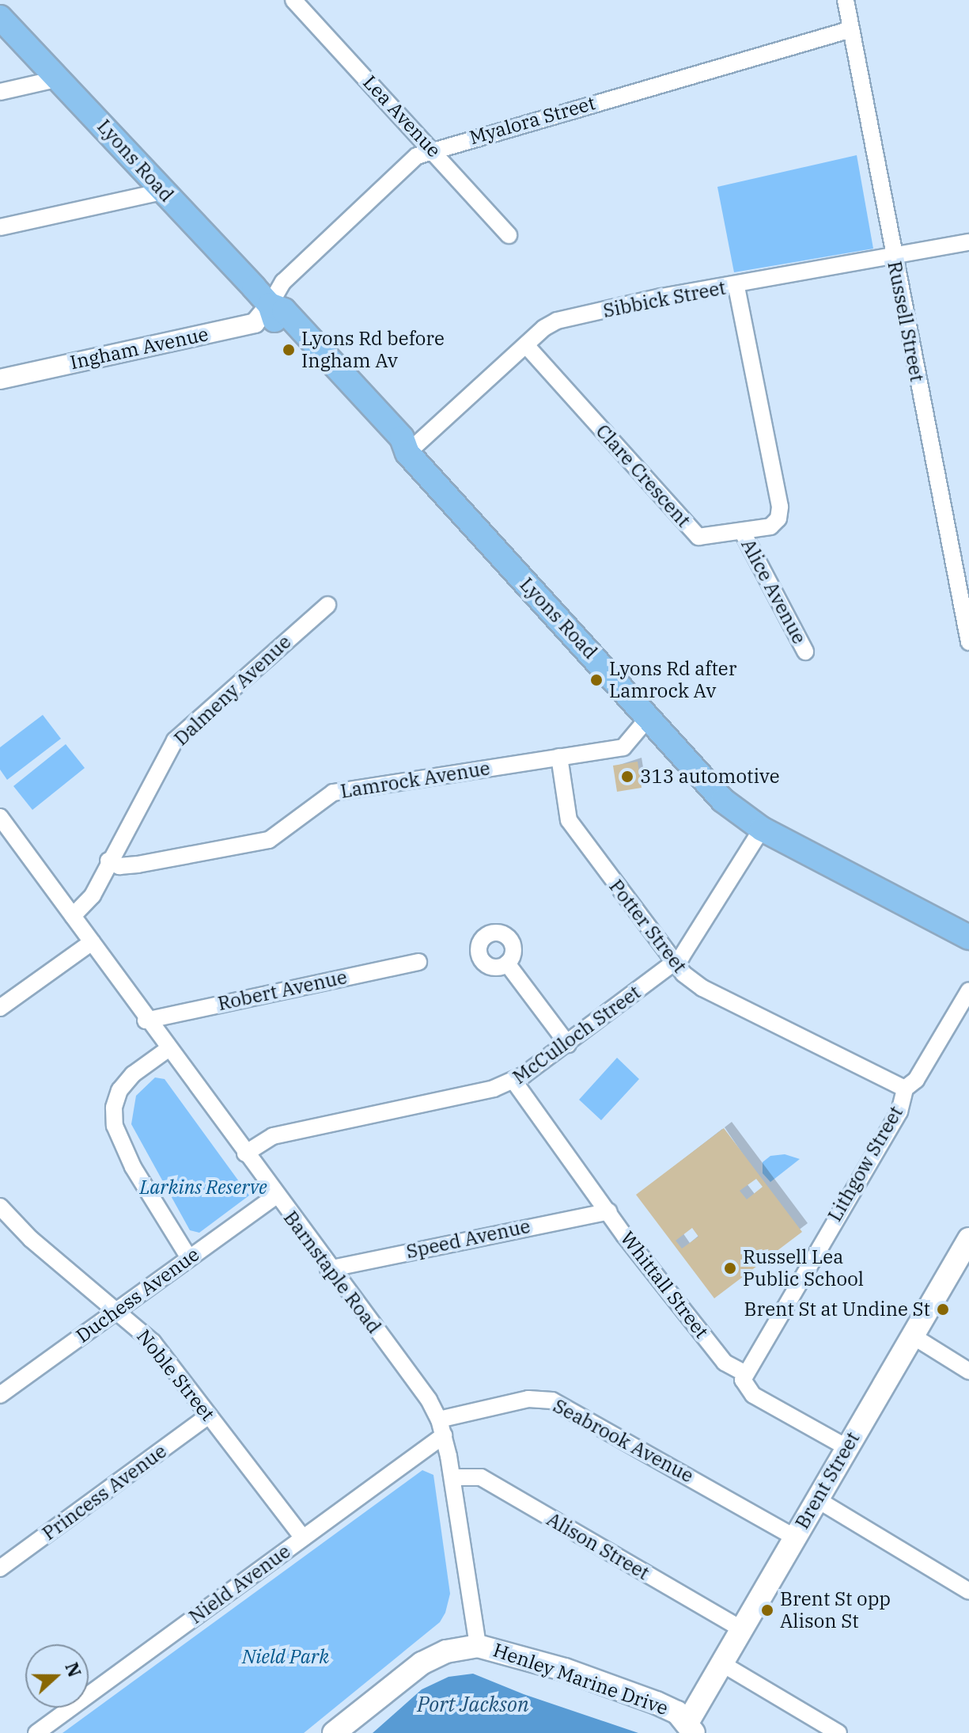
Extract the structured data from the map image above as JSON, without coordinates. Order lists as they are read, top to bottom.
{
  "streets": {
    "main road": ["Lyons Road", "Brent Street", "Henley Marine Drive"],
    "street": [
      "Lea Avenue",
      "Myalora Street",
      "Sibbick Street",
      "Russell Street",
      "Ingham Avenue",
      "Clare Crescent",
      "Alice Avenue",
      "Dalmeny Avenue",
      "Lamrock Avenue",
      "Potter Street",
      "Robert Avenue",
      "McCulloch Street",
      "Lithgow Street",
      "Speed Avenue",
      "Barnstaple Road",
      "Whittall Street",
      "Duchess Avenue",
      "Noble Street",
      "Seabrook Avenue",
      "Princess Avenue",
      "Alison Street",
      "Nield Avenue"
    ]
  },
  "crossings": [
    ["Lea Avenue", "Myalora Street"],
    ["Myalora Street", "Lyons Road"],
    ["Myalora Street", "Russell Street"],
    ["Myalora Street", "Ingham Avenue"],
    ["Lyons Road", "Sibbick Street"],
    ["Lyons Road", "Ingham Avenue"],
    ["Lyons Road", "Lamrock Avenue"],
    ["Lyons Road", "McCulloch Street"],
    ["Sibbick Street", "Russell Street"],
    ["Sibbick Street", "Clare Crescent"],
    ["Clare Crescent", "Alice Avenue"],
    ["Dalmeny Avenue", "Lamrock Avenue"],
    ["Dalmeny Avenue", "Barnstaple Road"],
    ["Lamrock Avenue", "Potter Street"],
    ["Potter Street", "McCulloch Street"],
    ["Potter Street", "Lithgow Street"],
    ["Robert Avenue", "Barnstaple Road"],
    ["McCulloch Street", "Barnstaple Road"],
    ["McCulloch Street", "Whittall Street"],
    ["Lithgow Street", "Whittall Street"],
    ["Speed Avenue", "Barnstaple Road"],
    ["Speed Avenue", "Whittall Street"],
    ["Barnstaple Road", "Duchess Avenue"],
    ["Barnstaple Road", "Seabrook Avenue"],
    ["Barnstaple Road", "Alison Street"],
    ["Barnstaple Road", "Nield Avenue"],
    ["Barnstaple Road", "Henley Marine Drive"],
    ["Whittall Street", "Brent Street"],
    ["Duchess Avenue", "Noble Street"],
    ["Noble Street", "Princess Avenue"],
    ["Noble Street", "Nield Avenue"],
    ["Seabrook Avenue", "Brent Street"],
    ["Seabrook Avenue", "Nield Avenue"],
    ["Brent Street", "Alison Street"],
    ["Brent Street", "Henley Marine Drive"]
  ],
  "water": ["Port Jackson"],
  "parks": ["Larkins Reserve", "Nield Park"],
  "places": [
    "Lyons Rd before Ingham Av",
    "Lyons Rd after Lamrock Av",
    "313 automotive",
    "Russell Lea Public School",
    "Brent St at Undine St",
    "Brent St opp Alison St"
  ],
  "north": "right"
}
